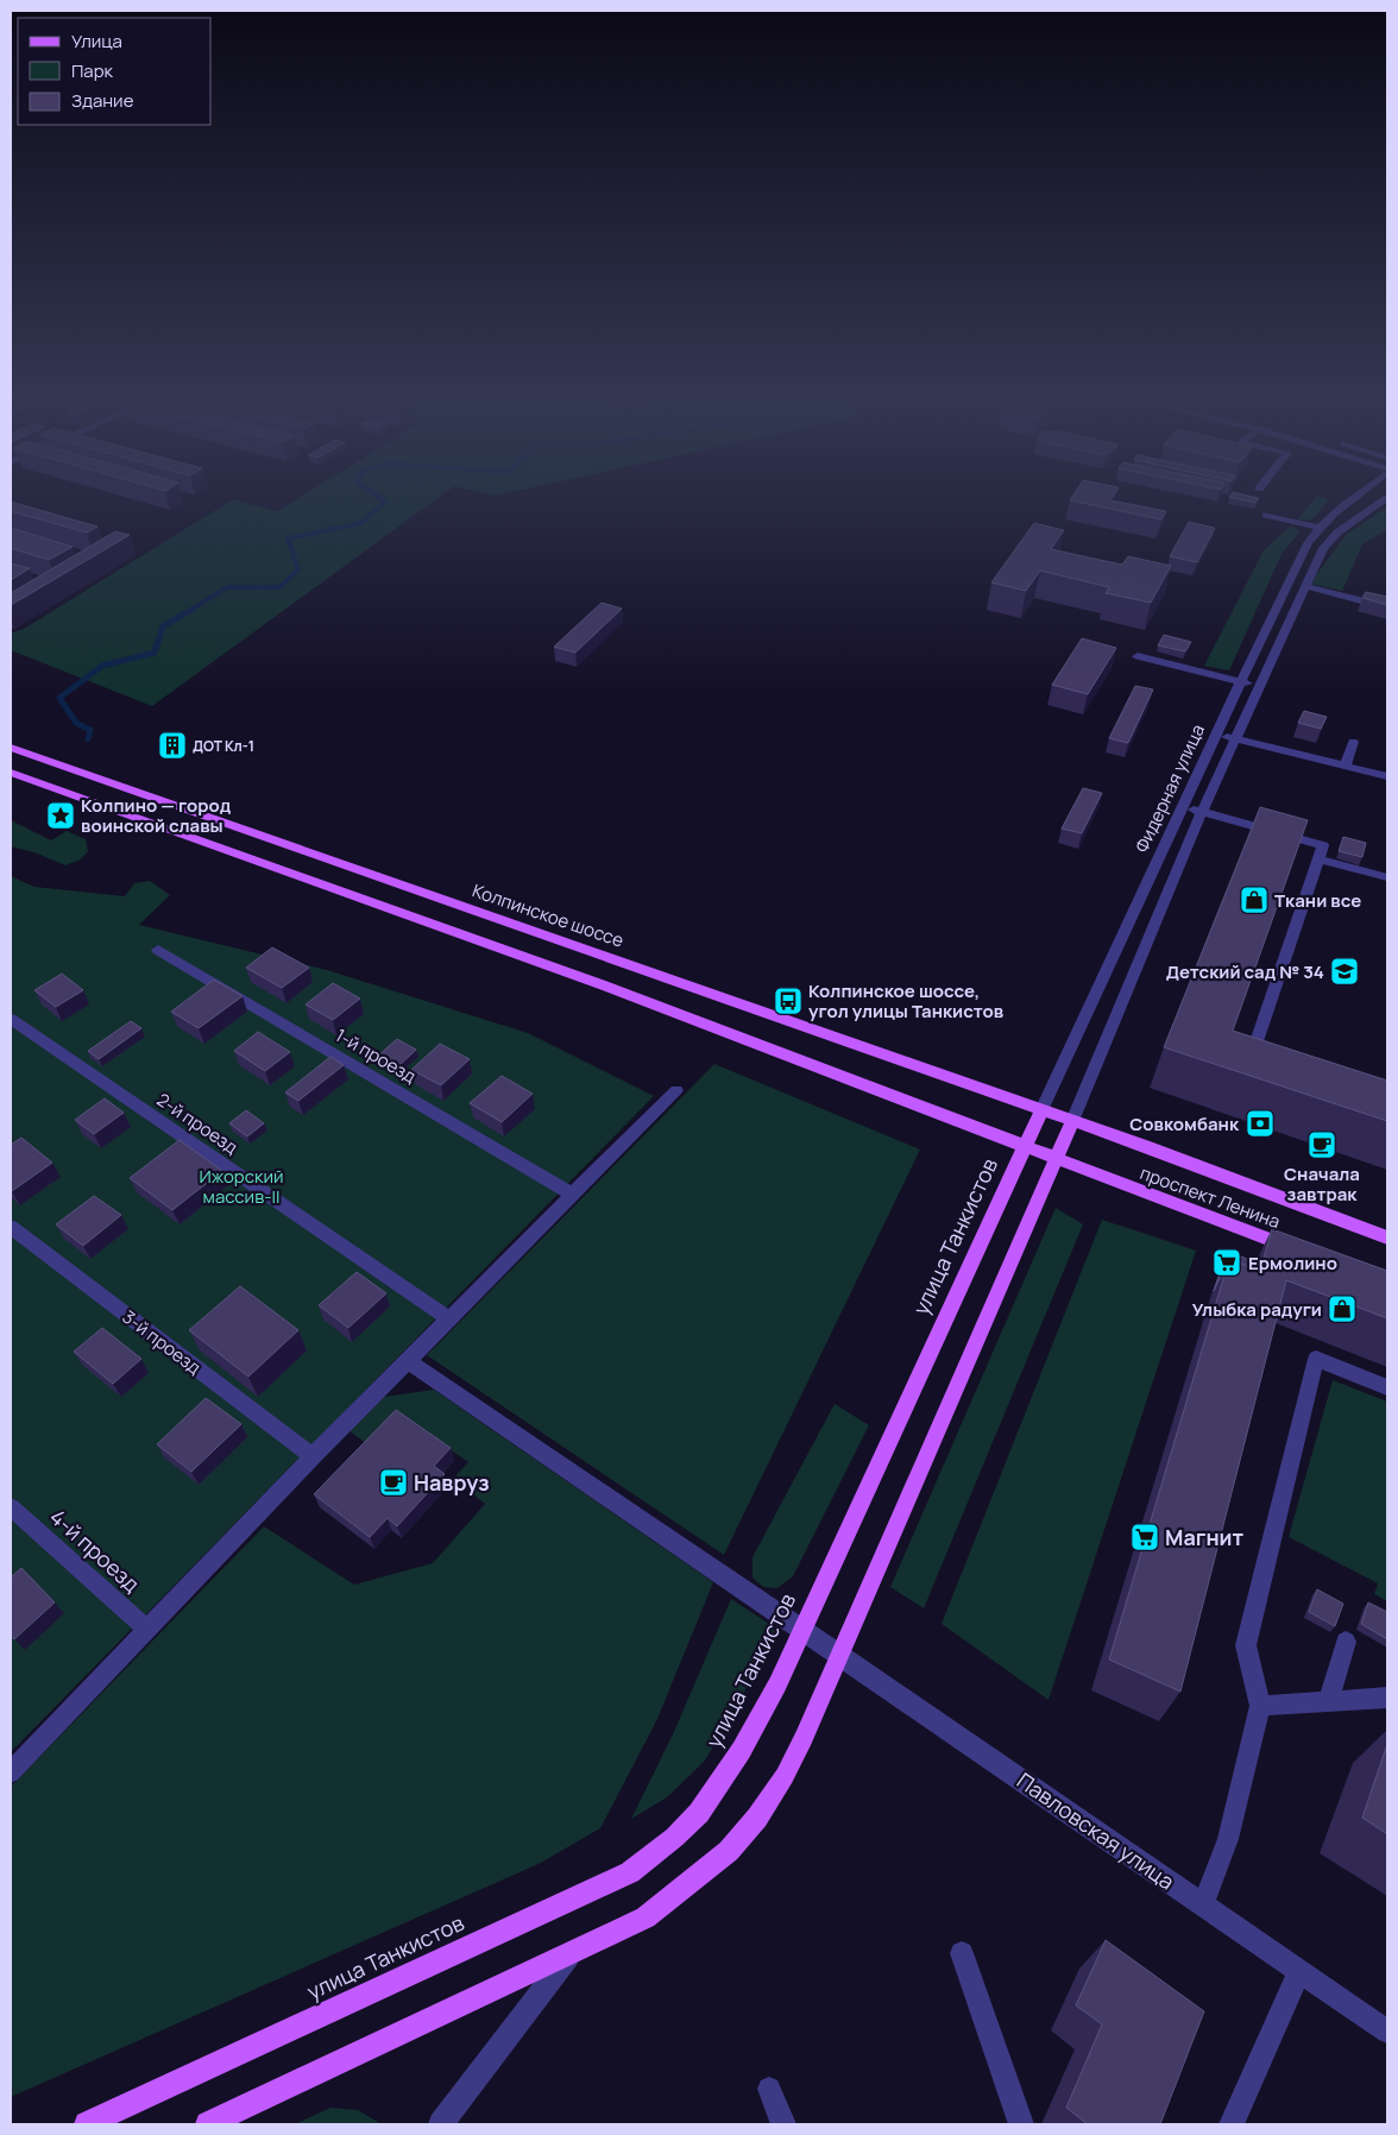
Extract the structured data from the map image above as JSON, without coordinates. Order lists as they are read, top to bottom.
{
  "streets": {
    "main road": [
      "Фидерная улица",
      "Колпинское шоссе",
      "проспект Ленина",
      "улица Танкистов"
    ],
    "street": [
      "1-й проезд",
      "2-й проезд",
      "3-й проезд",
      "4-й проезд",
      "Павловская улица"
    ]
  },
  "crossings": [
    ["Фидерная улица", "Колпинское шоссе"],
    ["Фидерная улица", "улица Танкистов"],
    ["Колпинское шоссе", "проспект Ленина"],
    ["улица Танкистов", "Павловская улица"]
  ],
  "parks": ["Ижорский массив-II"],
  "places": {
    "building": ["ДОТ Кл-1"],
    "place": ["Колпино — город воинской славы"],
    "shop": ["Ткани все", "Улыбка радуги"],
    "school or university": ["Детский сад № 34"],
    "bus stop": ["Колпинское шоссе, угол улицы Танкистов"],
    "bank": ["Совкомбанк"],
    "cafe": ["Сначала завтрак", "Навруз"],
    "supermarket": ["Ермолино", "Магнит"]
  },
  "legend": ["Улица", "Парк", "Здание"]
}
